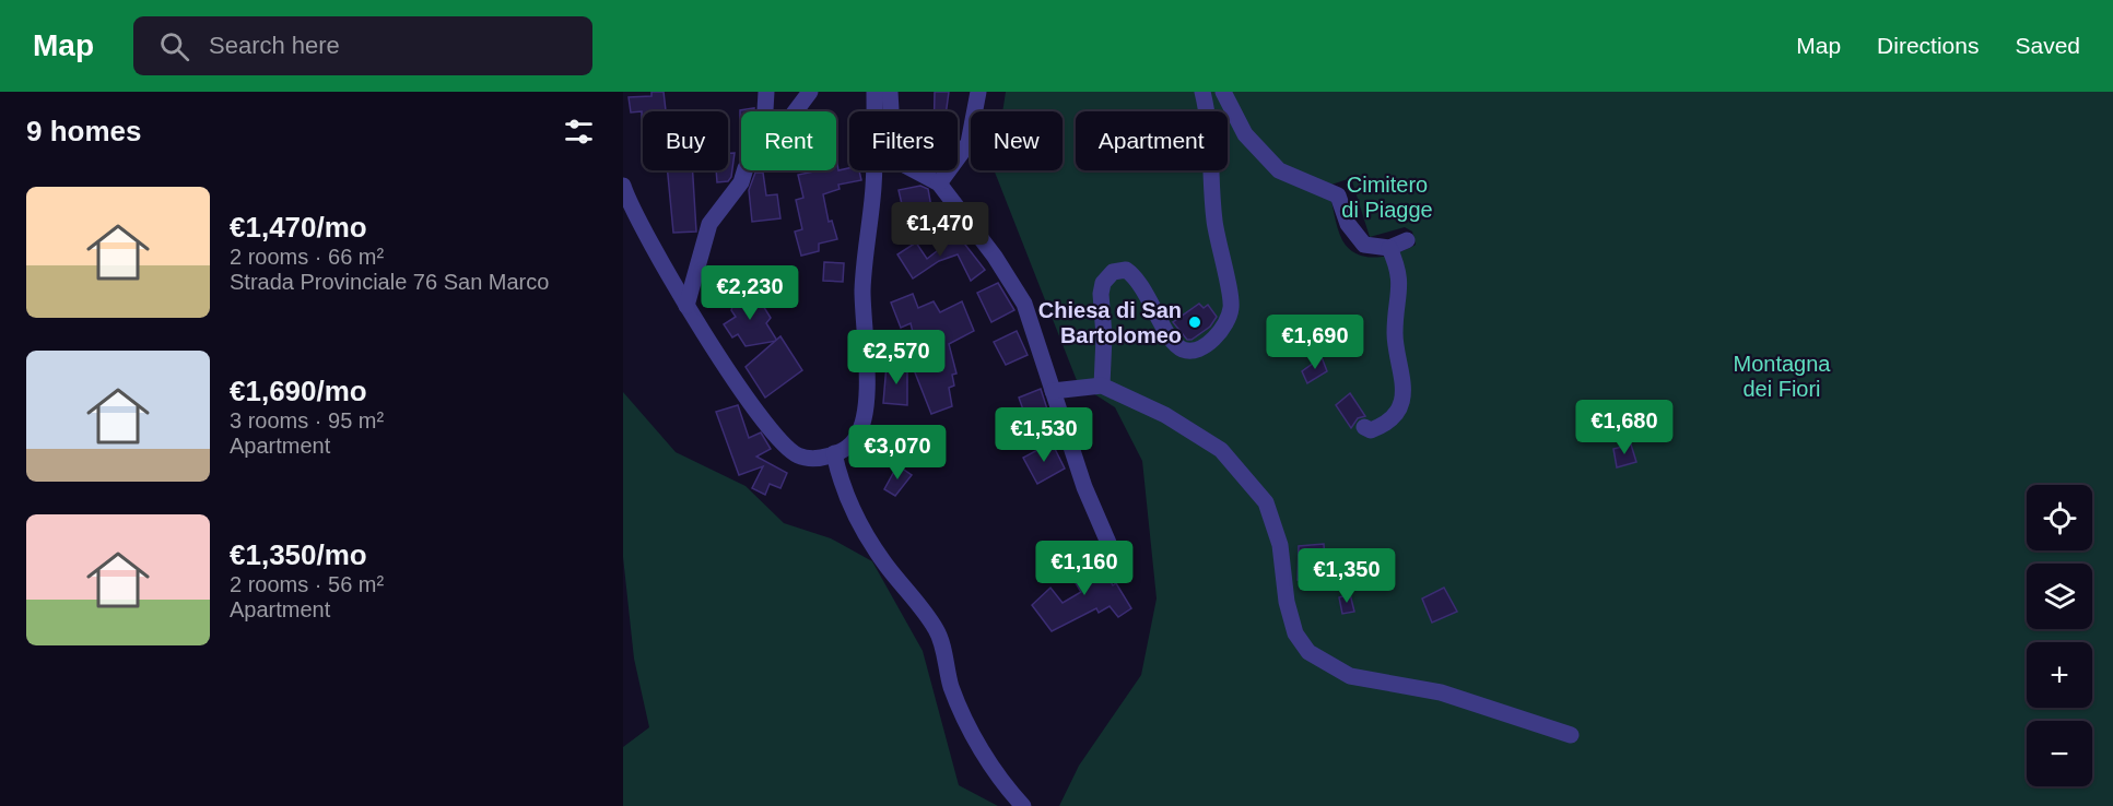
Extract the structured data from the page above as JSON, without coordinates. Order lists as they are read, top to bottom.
{
  "parks": ["Cimitero di Piagge", "Montagna dei Fiori"],
  "places": ["Chiesa di San Bartolomeo"],
  "page": {
    "header": "Map",
    "search": "Search here",
    "nav": ["Map", "Directions", "Saved"],
    "heading": "9 homes",
    "chip": [
      "Buy",
      "Rent",
      "Filters",
      "New",
      "Apartment"
    ],
    "list": [
      {
        "name": "€1,470/mo",
        "note": "2 rooms · 66 m² · Strada Provinciale 76 San Marco"
      },
      {
        "name": "€1,690/mo",
        "note": "3 rooms · 95 m² · Apartment"
      },
      {
        "name": "€1,350/mo",
        "note": "2 rooms · 56 m² · Apartment"
      }
    ],
    "price": [
      "€1,470",
      "€2,230",
      "€1,690",
      "€2,570",
      "€1,680",
      "€1,530",
      "€3,070",
      "€1,160",
      "€1,350"
    ],
    "map_buttons": ["+", "−"]
  }
}
